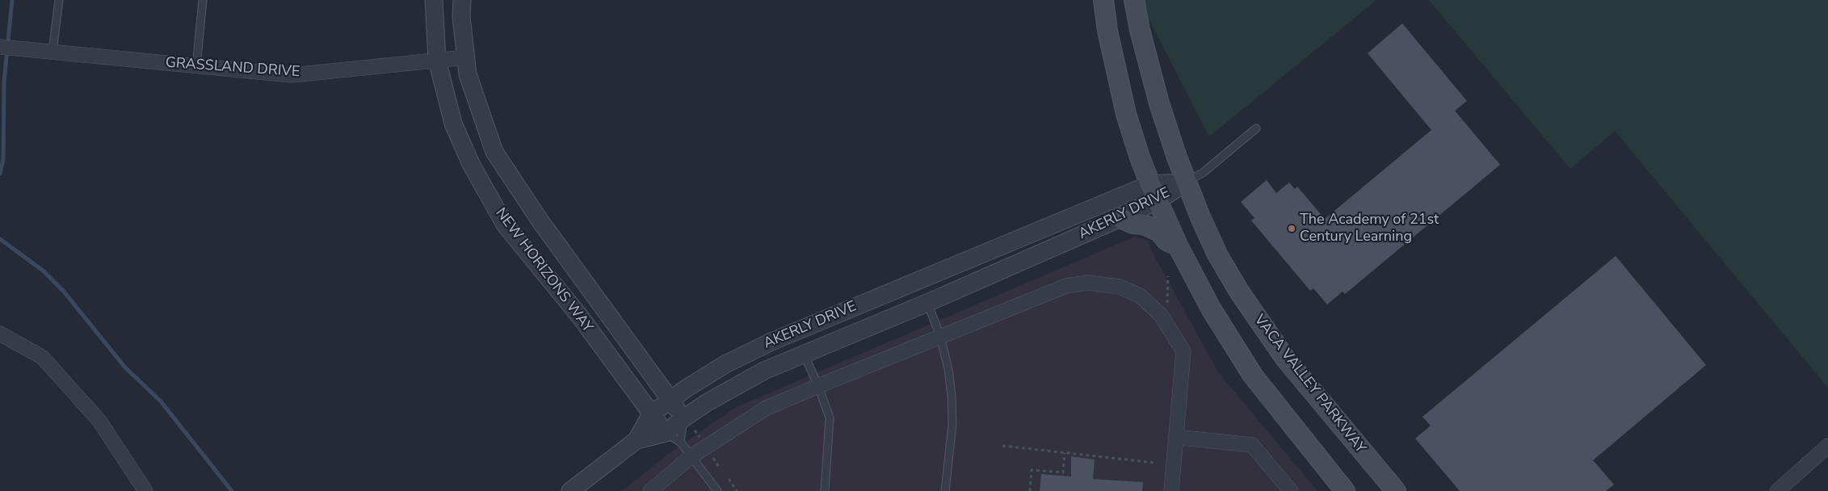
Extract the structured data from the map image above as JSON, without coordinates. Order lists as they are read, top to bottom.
{
  "streets": {
    "main road": ["VACA VALLEY PARKWAY"],
    "street": ["GRASSLAND DRIVE", "AKERLY DRIVE", "NEW HORIZONS WAY"]
  },
  "crossings": [
    ["GRASSLAND DRIVE", "NEW HORIZONS WAY"],
    ["AKERLY DRIVE", "NEW HORIZONS WAY"],
    ["AKERLY DRIVE", "VACA VALLEY PARKWAY"]
  ],
  "places": ["The Academy of 21st Century Learning"]
}
